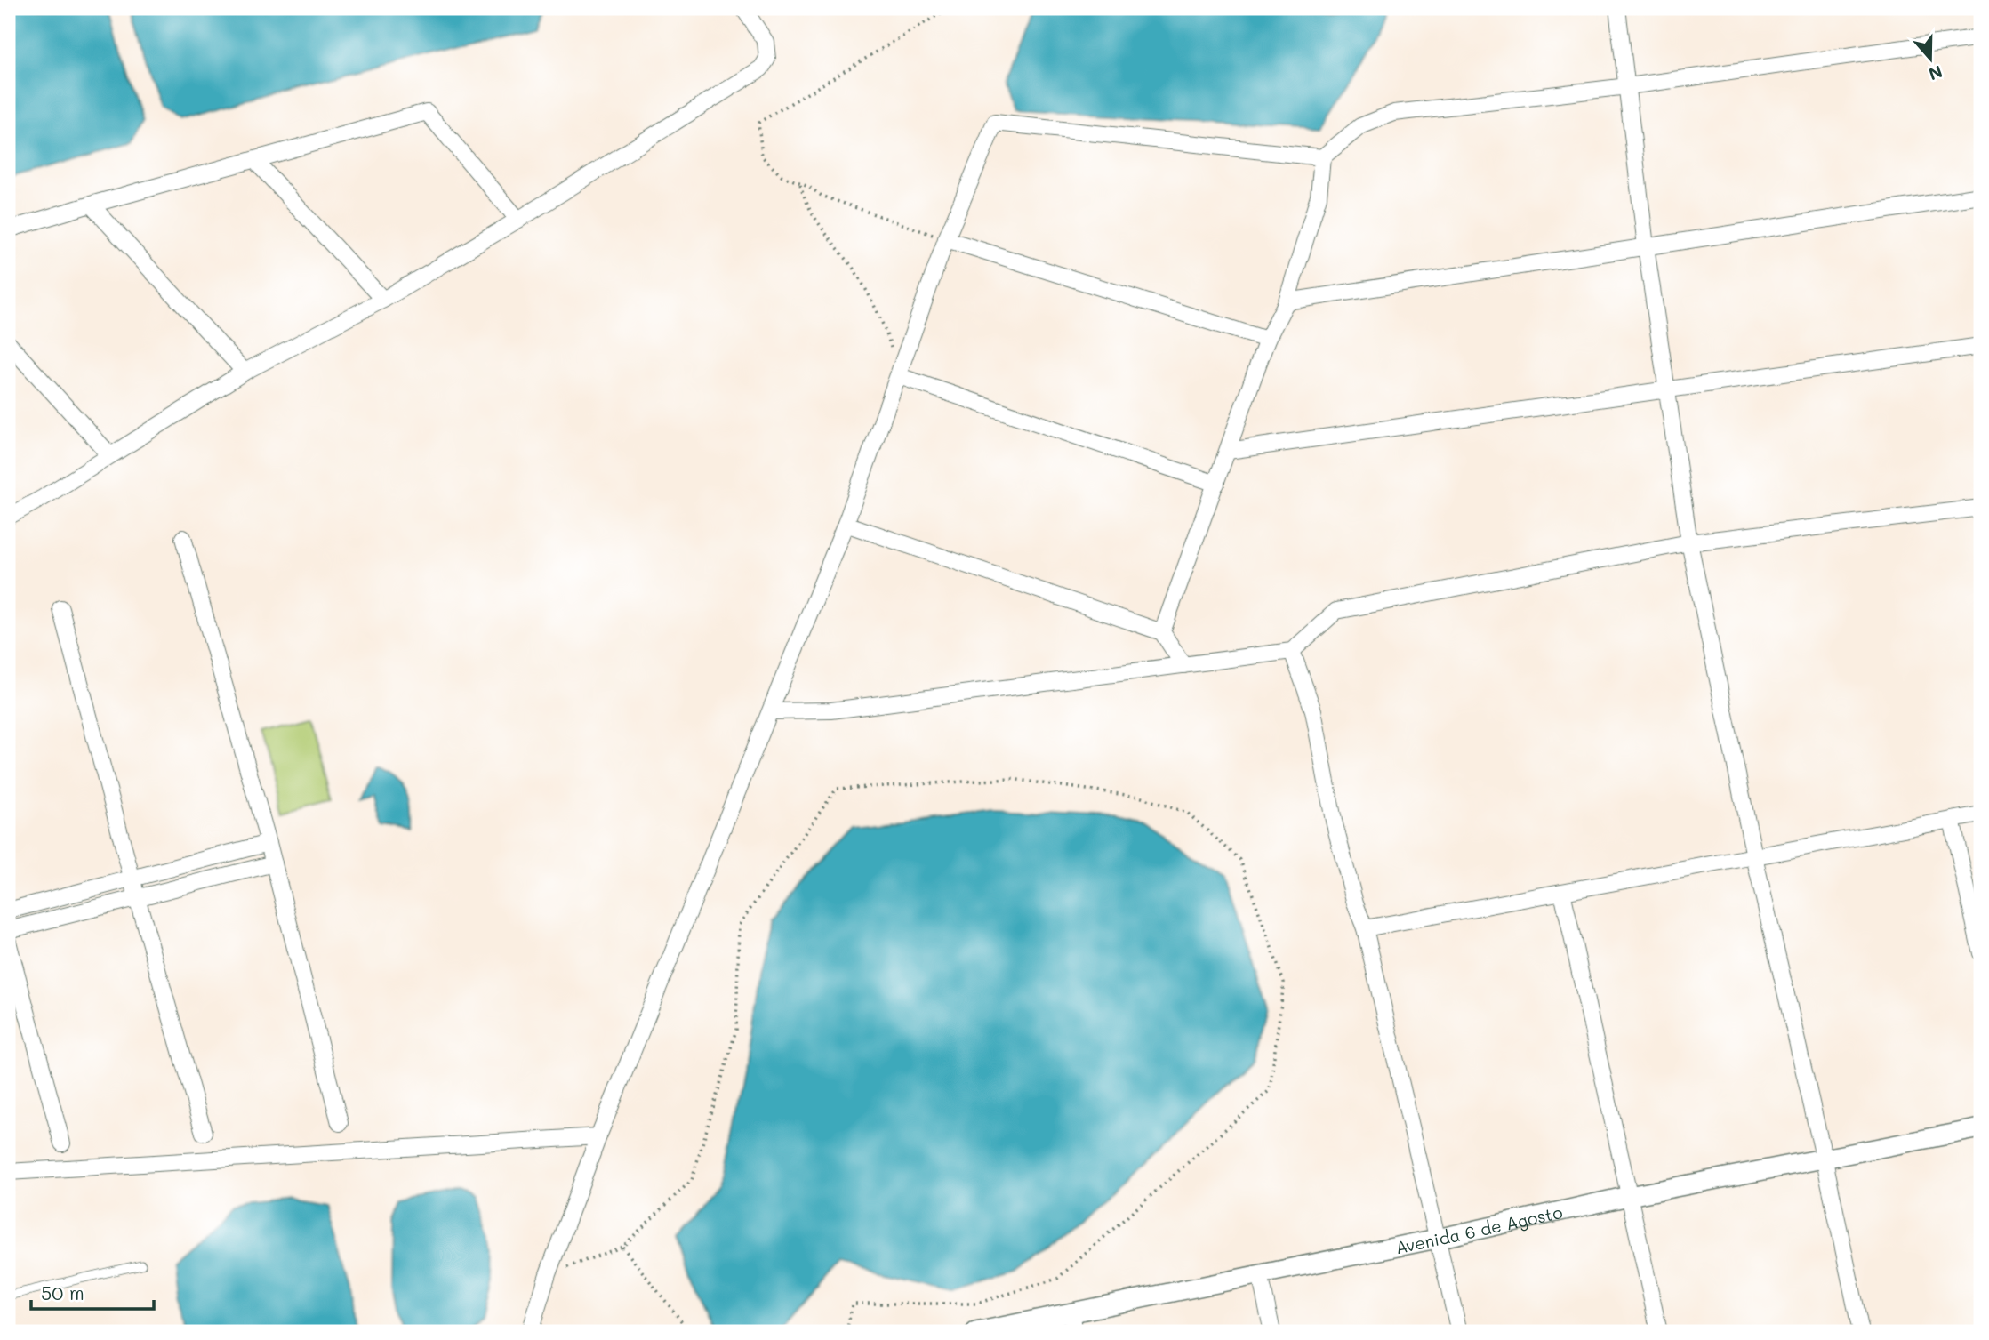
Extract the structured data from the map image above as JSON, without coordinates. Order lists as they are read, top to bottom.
{
  "streets": {
    "street": ["Avenida 6 de Agosto"]
  },
  "scale_bar": "50 m",
  "north": "bottom"
}
